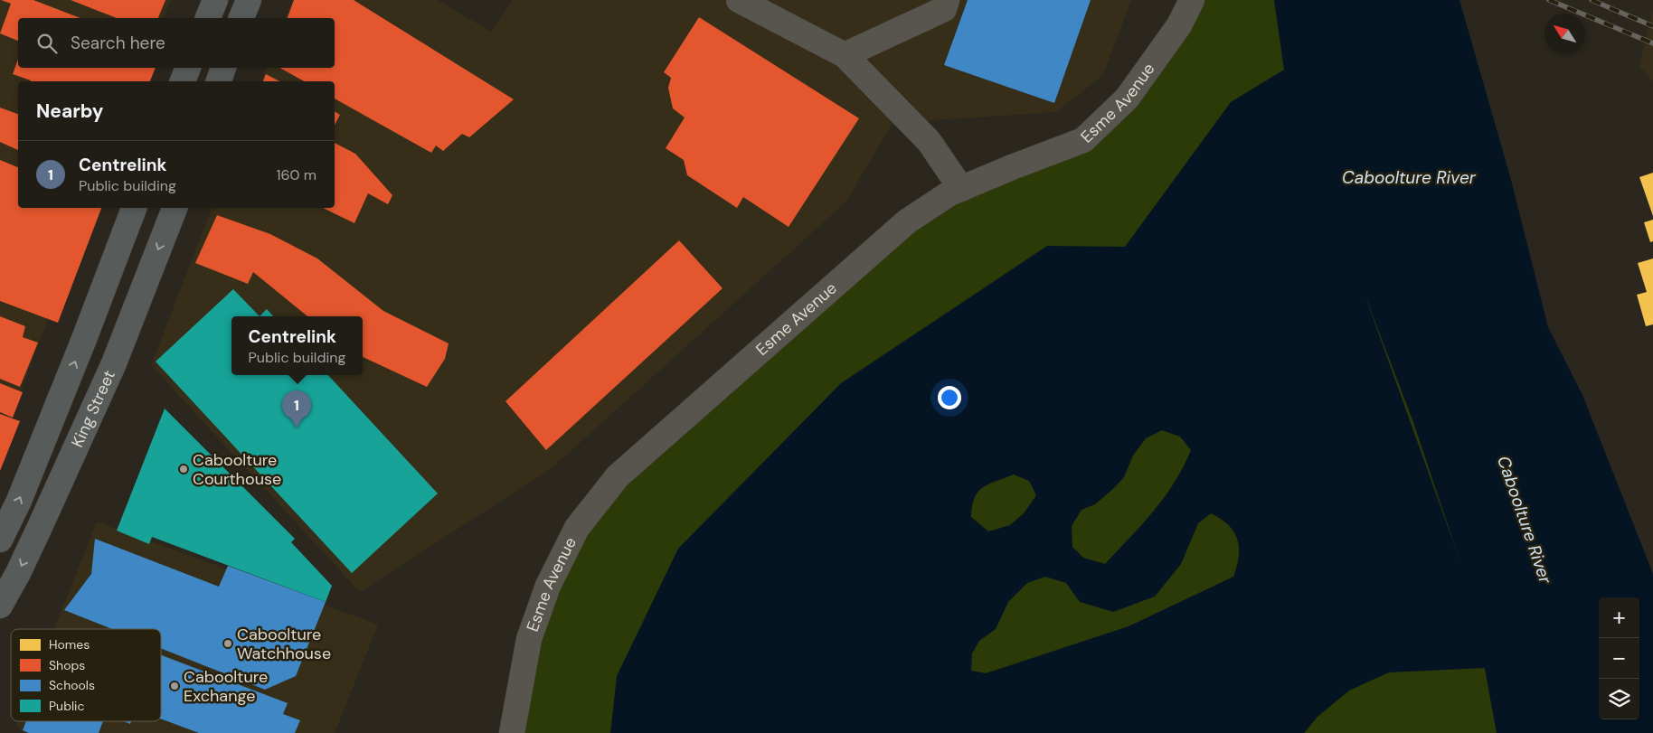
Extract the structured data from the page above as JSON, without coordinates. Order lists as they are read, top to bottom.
{
  "streets": {
    "main road": ["King Street"],
    "street": ["Esme Avenue"]
  },
  "water": ["Caboolture River"],
  "places": ["Caboolture Courthouse", "Caboolture Watchhouse", "Caboolture Exchange"],
  "legend": [
    "Homes",
    "Shops",
    "Schools",
    "Public"
  ],
  "north": "top left",
  "page": {
    "search": "Search here",
    "heading": "Nearby",
    "list": [
      {
        "mark": "1",
        "name": "Centrelink",
        "note": "Public building",
        "value": "160 m"
      }
    ],
    "popup": ["Centrelink", "Public building"],
    "pins": "1",
    "map_buttons": ["+", "−"]
  }
}
